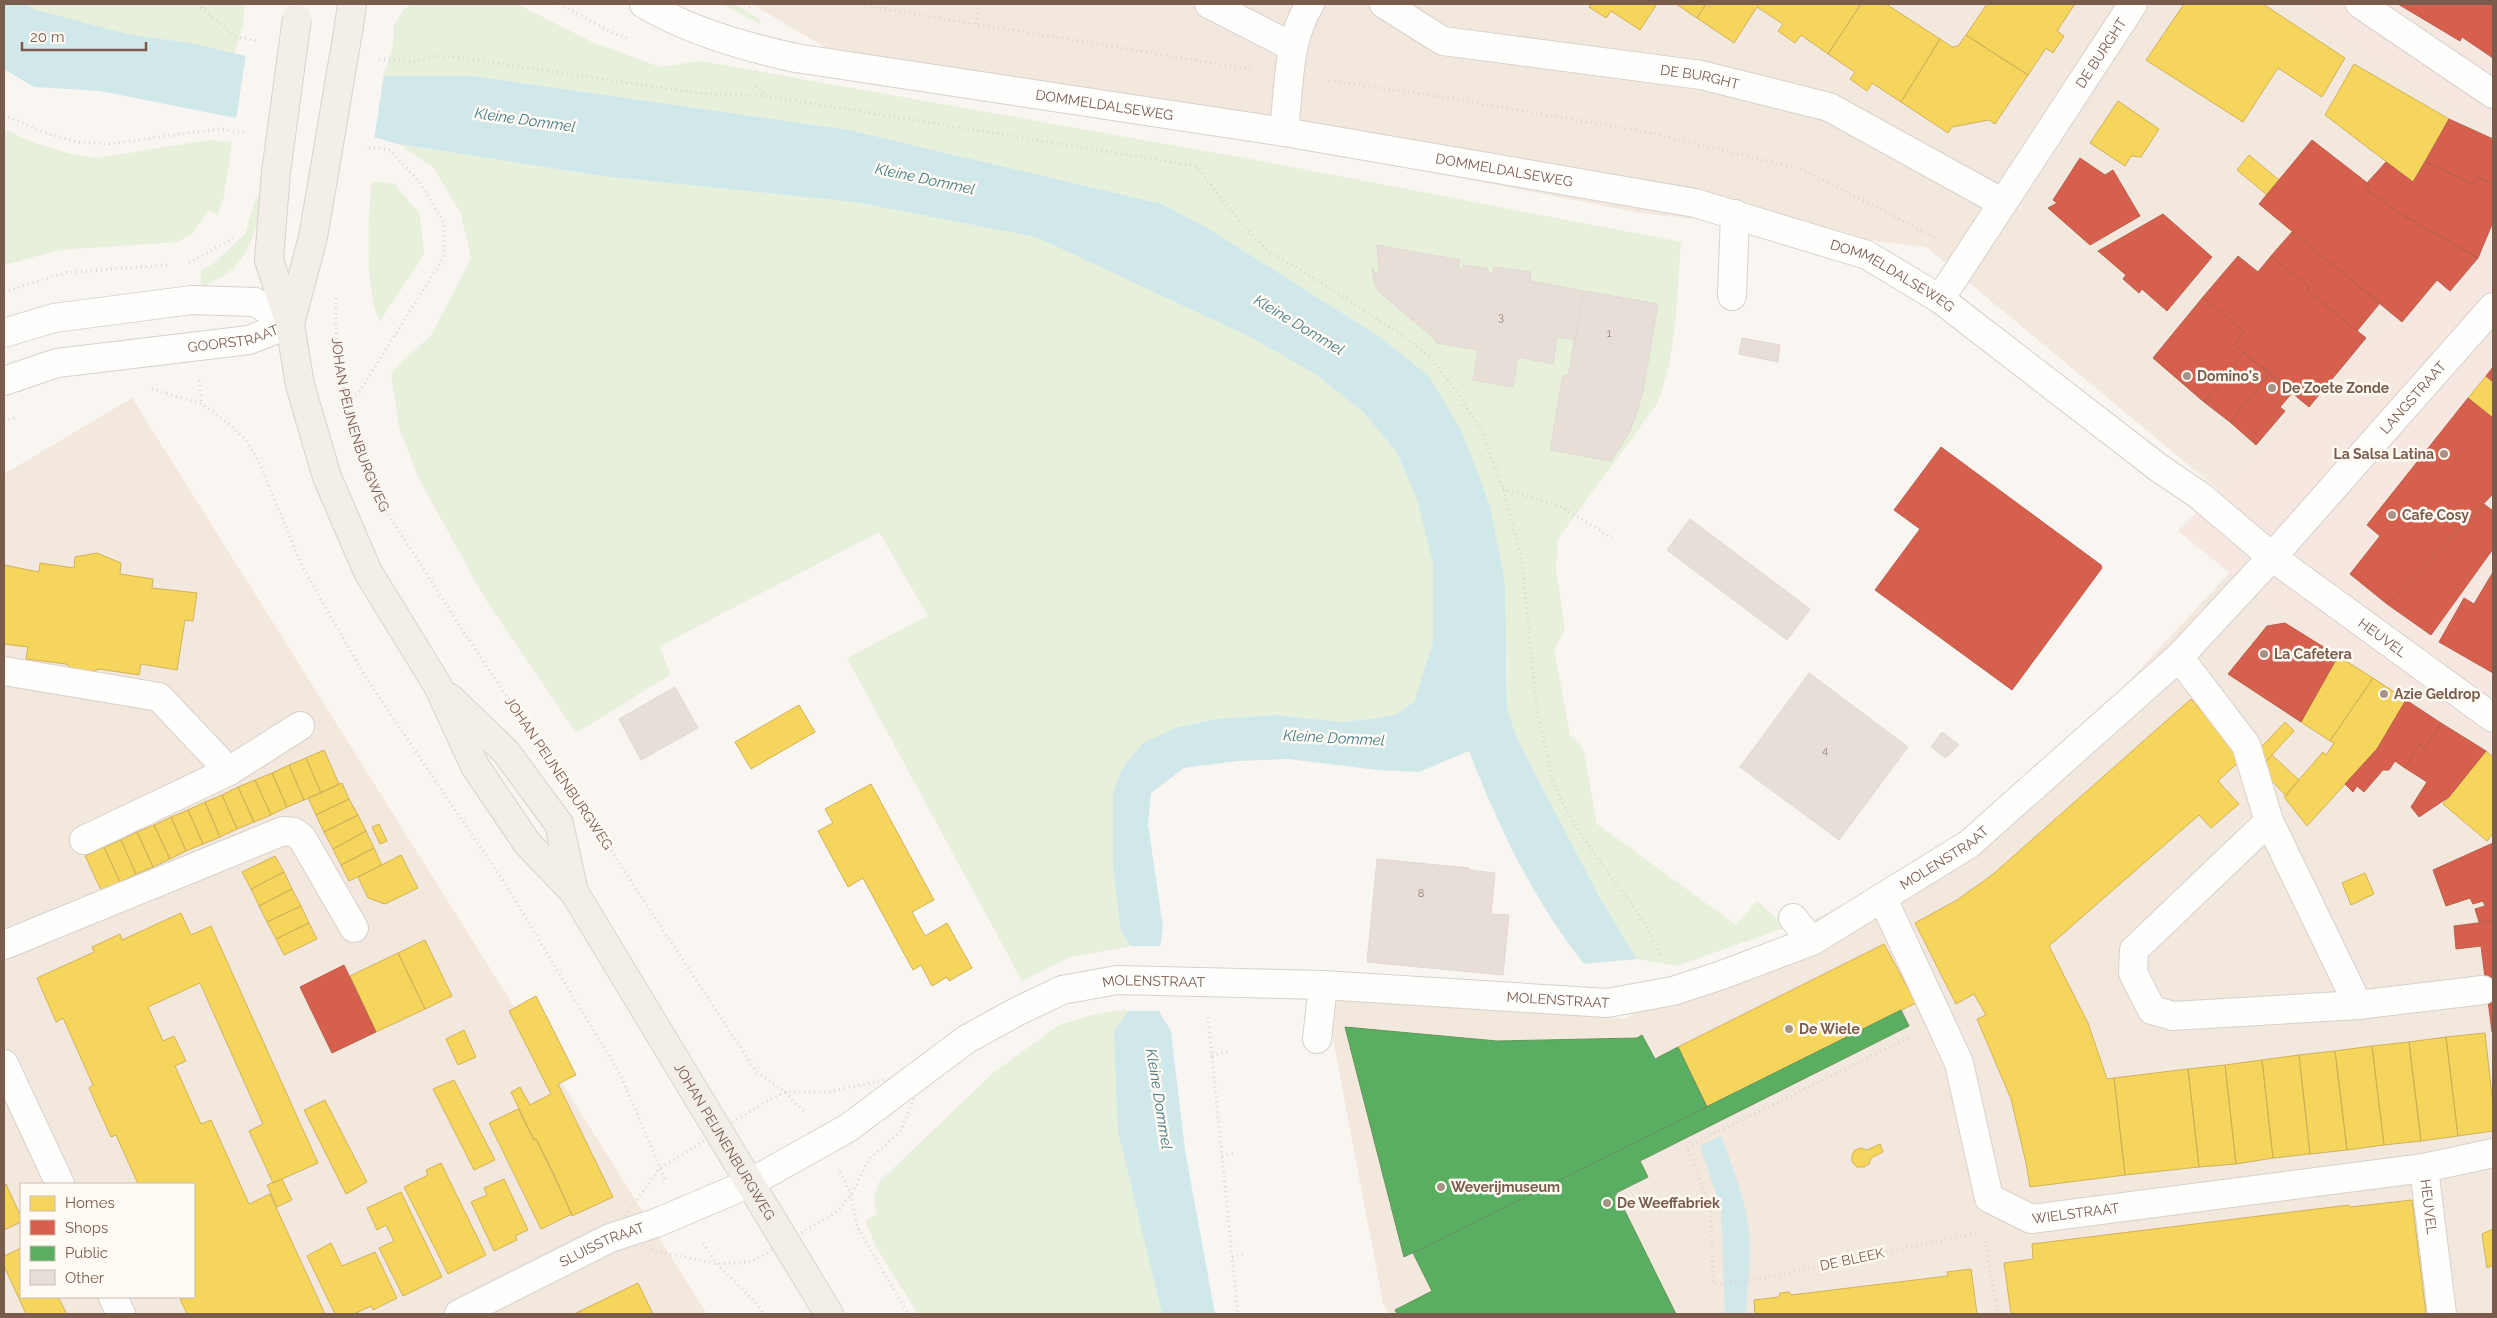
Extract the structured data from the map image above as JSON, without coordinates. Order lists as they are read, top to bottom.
{
  "streets": {
    "main road": ["JOHAN PEIJNENBURGWEG"],
    "street": [
      "DE BURGHT",
      "DOMMELDALSEWEG",
      "GOORSTRAAT",
      "LANGSTRAAT",
      "HEUVEL",
      "MOLENSTRAAT",
      "WIELSTRAAT",
      "SLUISSTRAAT"
    ],
    "path": ["DE BLEEK"]
  },
  "crossings": [
    ["DE BURGHT", "DOMMELDALSEWEG"],
    ["DOMMELDALSEWEG", "LANGSTRAAT"],
    ["DOMMELDALSEWEG", "HEUVEL"],
    ["DOMMELDALSEWEG", "MOLENSTRAAT"],
    ["GOORSTRAAT", "JOHAN PEIJNENBURGWEG"],
    ["LANGSTRAAT", "HEUVEL"],
    ["LANGSTRAAT", "MOLENSTRAAT"],
    ["JOHAN PEIJNENBURGWEG", "MOLENSTRAAT"],
    ["JOHAN PEIJNENBURGWEG", "SLUISSTRAAT"],
    ["HEUVEL", "MOLENSTRAAT"],
    ["HEUVEL", "WIELSTRAAT"],
    ["MOLENSTRAAT", "WIELSTRAAT"],
    ["MOLENSTRAAT", "SLUISSTRAAT"],
    ["WIELSTRAAT", "DE BLEEK"]
  ],
  "water": ["Kleine Dommel"],
  "places": [
    "Domino's",
    "De Zoete Zonde",
    "La Salsa Latina",
    "Cafe Cosy",
    "La Cafetera",
    "Azie Geldrop",
    "De Wiele",
    "Weverijmuseum",
    "De Weeffabriek"
  ],
  "house_numbers": [
    "3",
    "1",
    "4",
    "8"
  ],
  "legend": [
    "Homes",
    "Shops",
    "Public",
    "Other"
  ],
  "scale_bar": "20 m"
}
